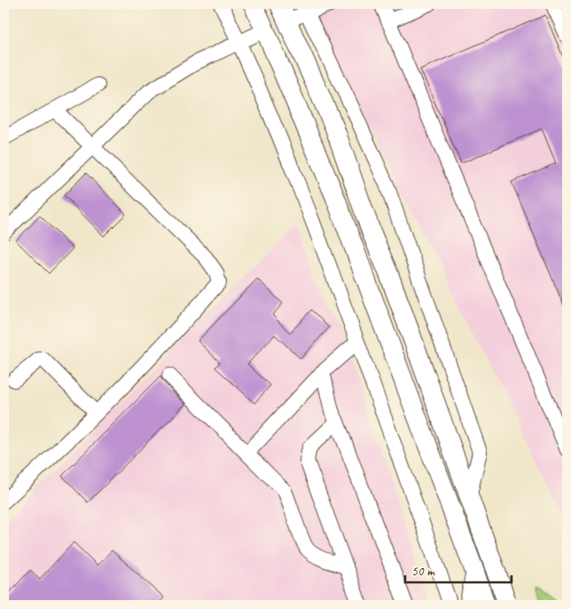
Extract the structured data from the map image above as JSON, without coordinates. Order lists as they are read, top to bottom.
{
  "scale_bar": "50 m"
}
